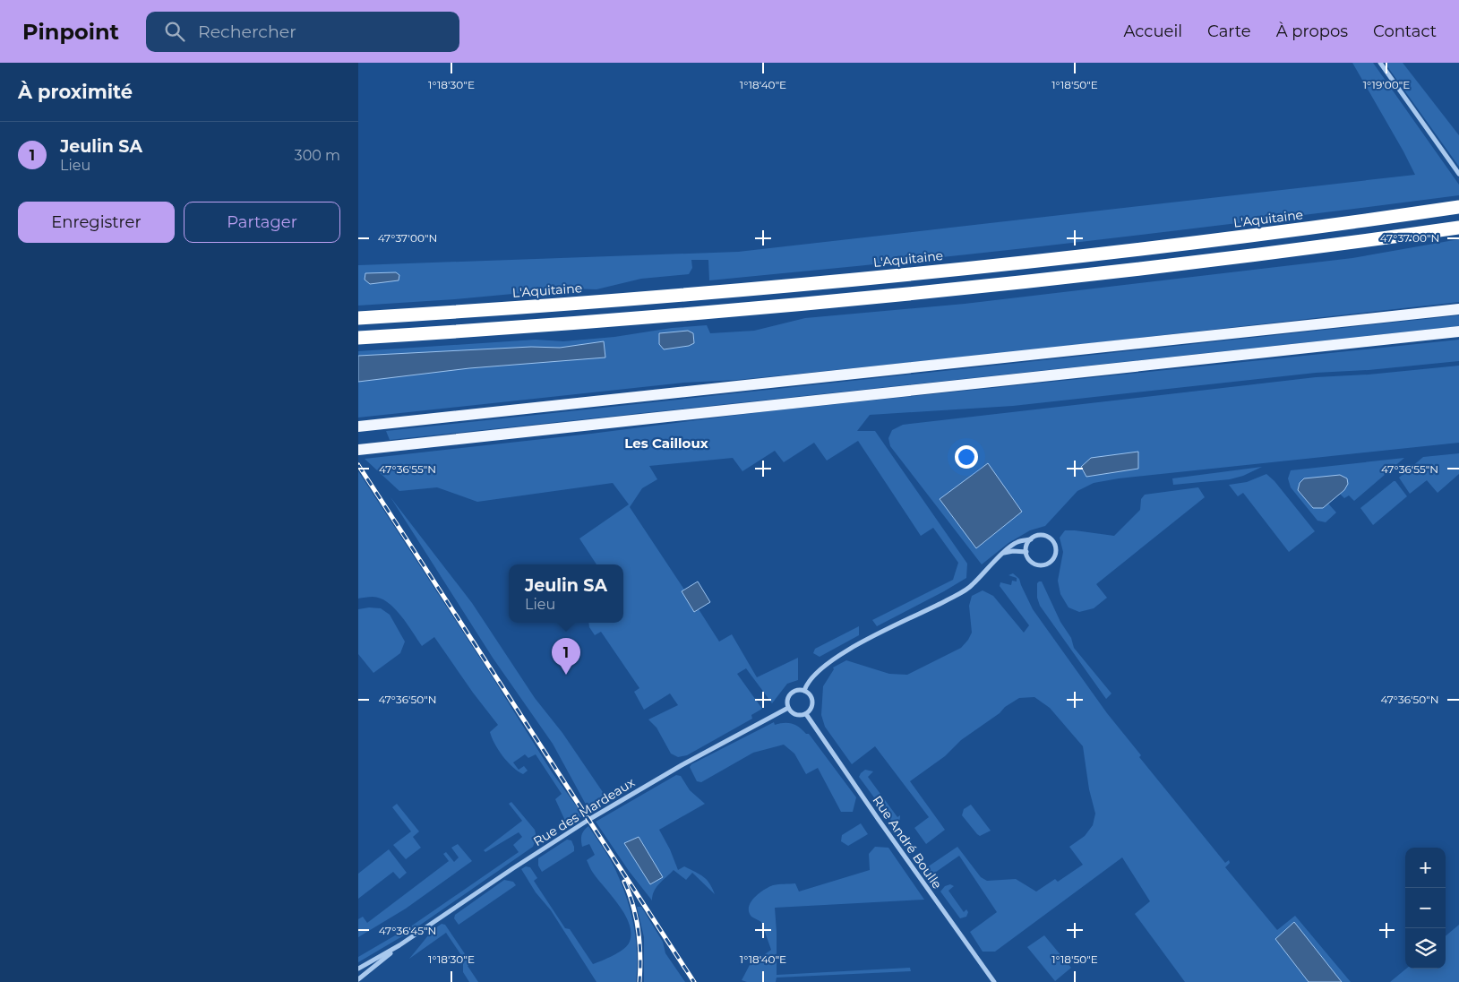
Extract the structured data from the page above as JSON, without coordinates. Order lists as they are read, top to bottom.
{
  "streets": {
    "highway": ["L'Aquitaine"],
    "street": ["Rue des Mardeaux", "Rue André Boulle"]
  },
  "crossings": [
    ["Rue des Mardeaux", "Rue André Boulle"]
  ],
  "districts": ["Les Cailloux"],
  "page": {
    "header": "Pinpoint",
    "search": "Rechercher",
    "nav": [
      "Accueil",
      "Carte",
      "À propos",
      "Contact"
    ],
    "heading": "À proximité",
    "list": [
      {
        "mark": "1",
        "name": "Jeulin SA",
        "note": "Lieu",
        "value": "300 m"
      }
    ],
    "buttons": ["Enregistrer", "Partager"],
    "popup": ["Jeulin SA", "Lieu"],
    "pins": "1",
    "map_buttons": ["+", "−"]
  },
  "coordinates": [
    "1°18'30\"E",
    "1°18'40\"E",
    "1°18'50\"E",
    "1°19'00\"E",
    "47°37'00\"N",
    "47°36'55\"N",
    "47°36'50\"N",
    "47°36'45\"N"
  ]
}
